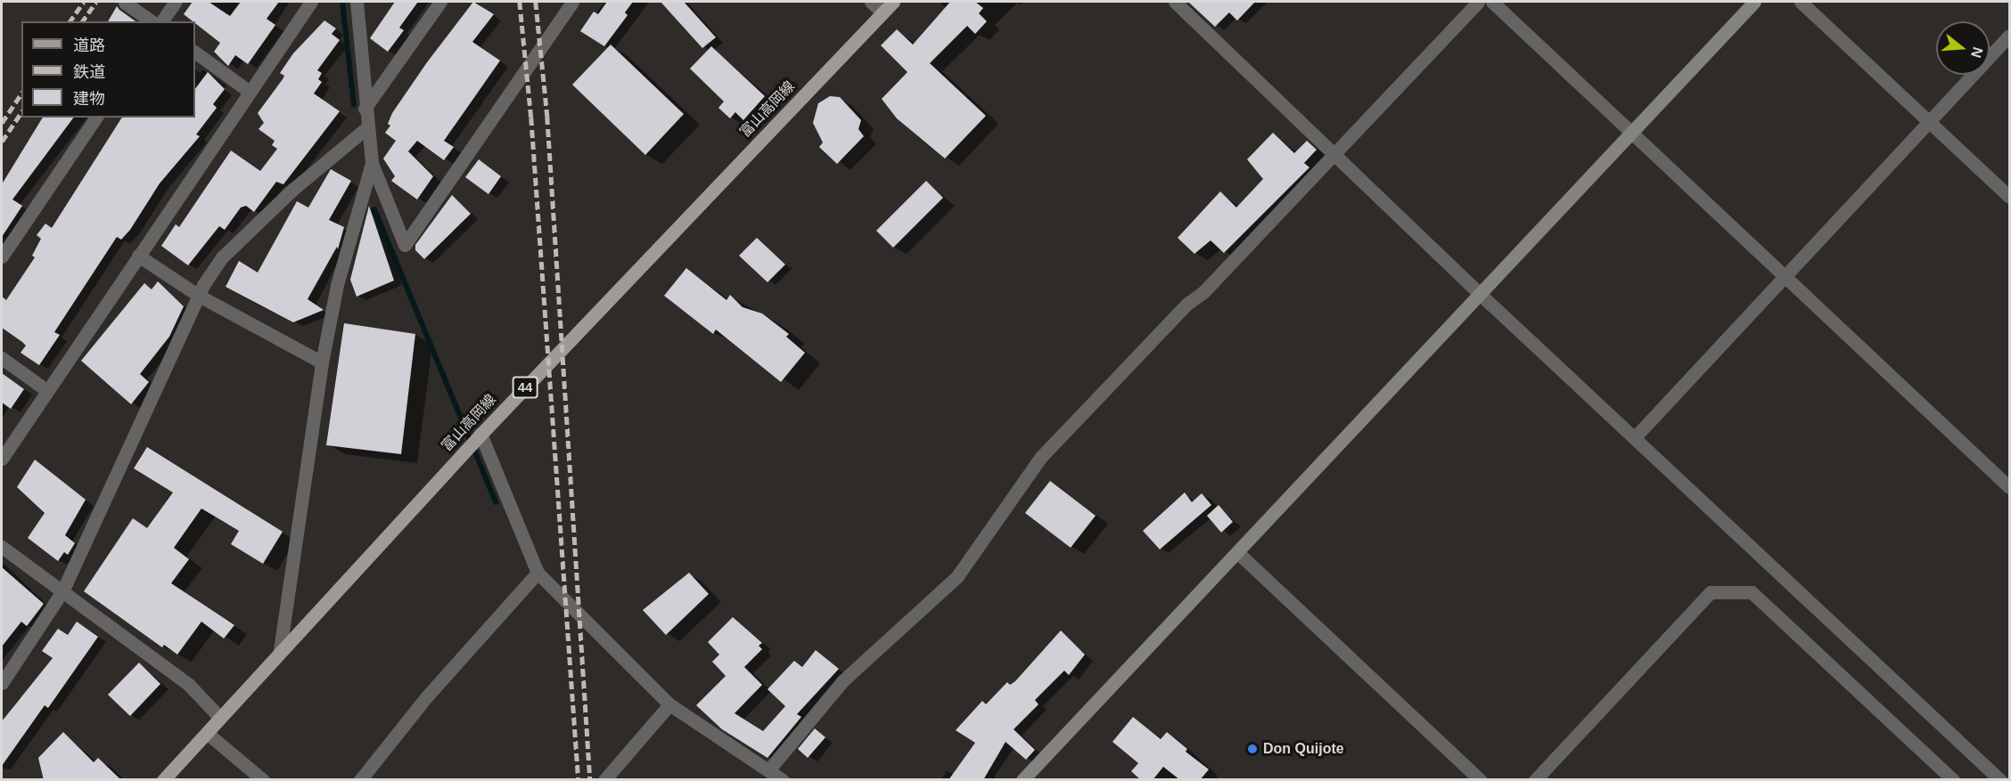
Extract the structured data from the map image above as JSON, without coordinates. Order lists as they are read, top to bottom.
{
  "streets": {
    "main road": ["富山高岡線", "44"]
  },
  "places": ["Don Quijote"],
  "legend": ["道路", "鉄道", "建物"],
  "north": "right"
}
